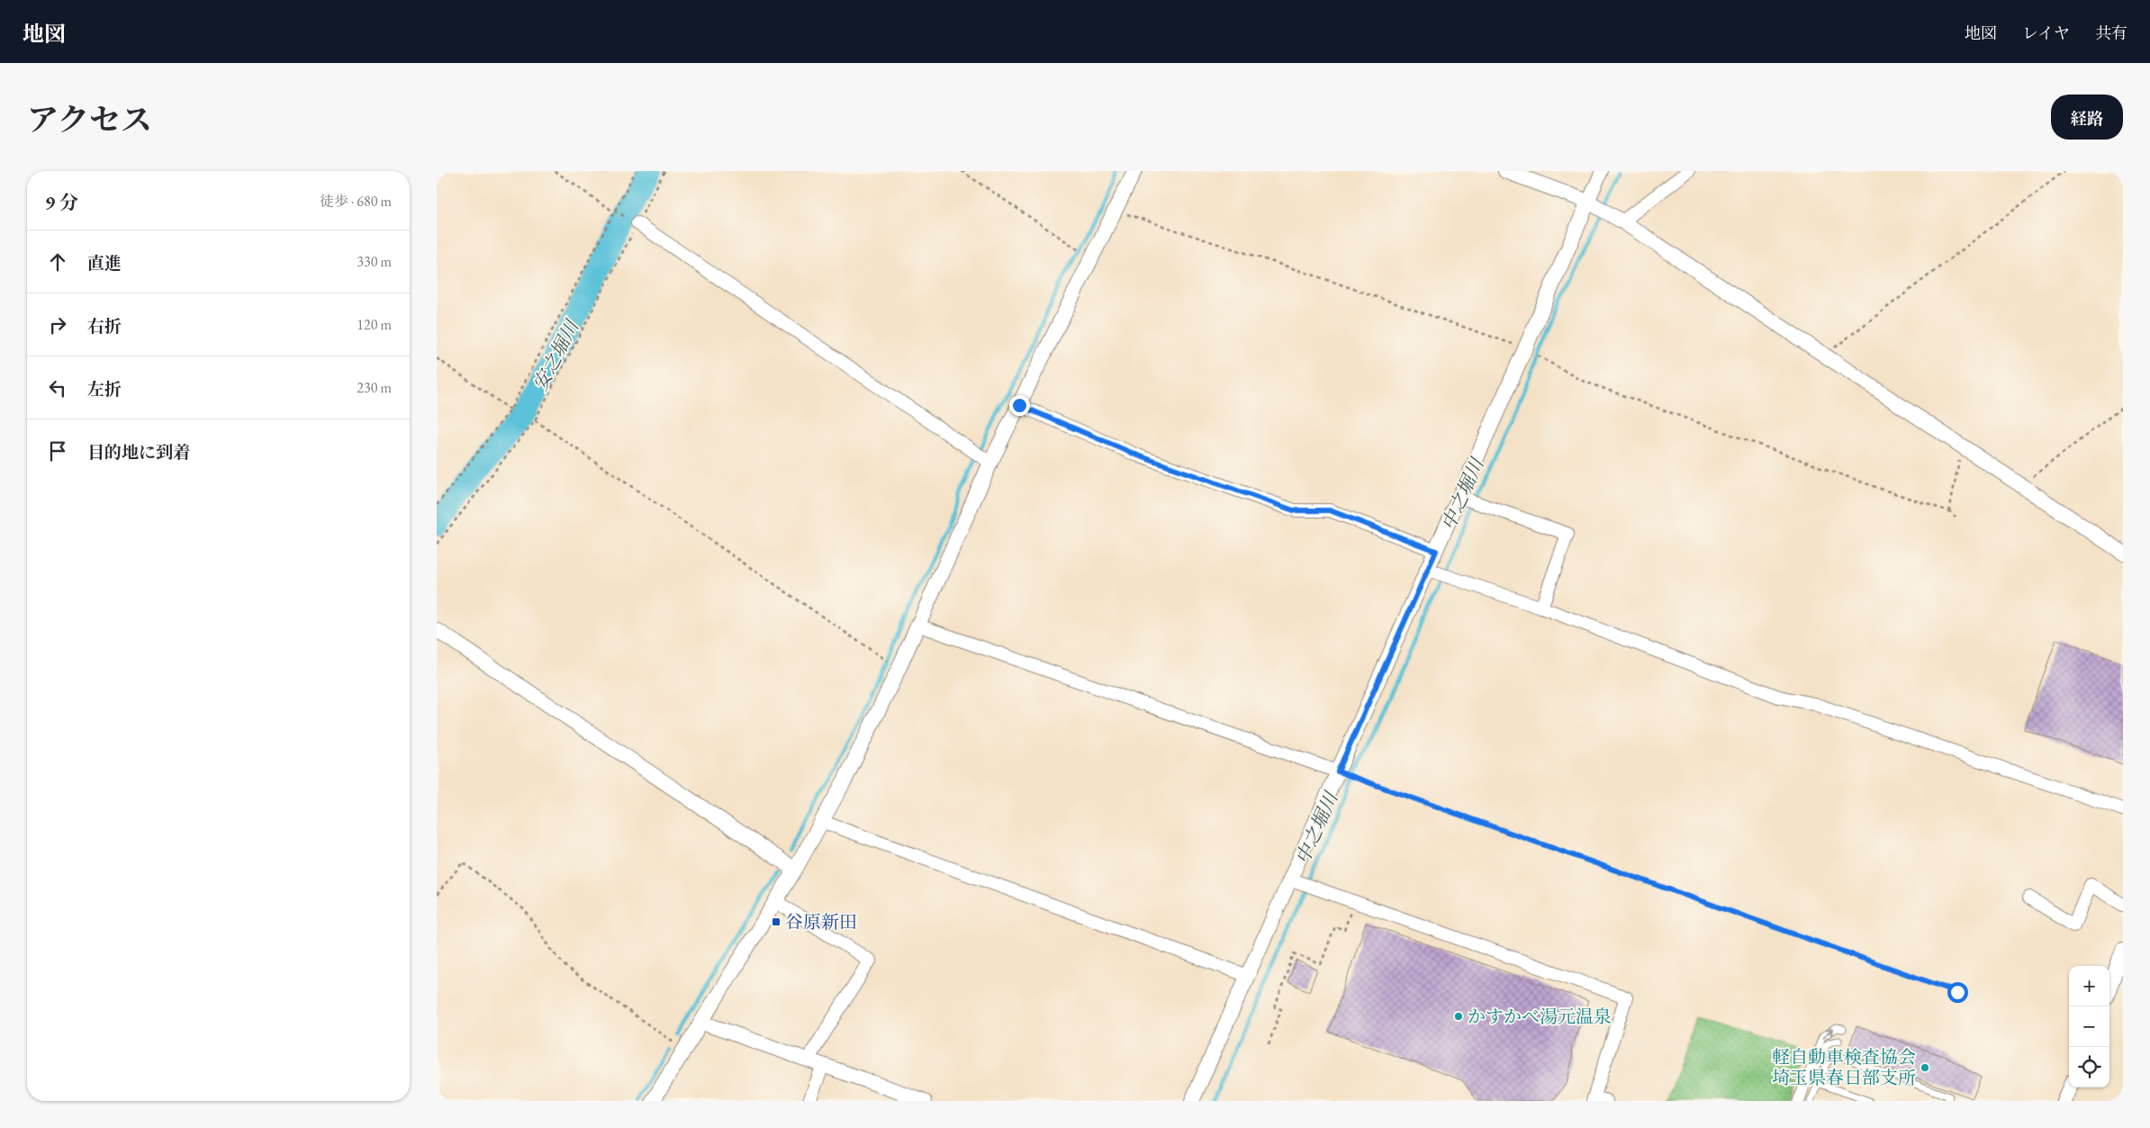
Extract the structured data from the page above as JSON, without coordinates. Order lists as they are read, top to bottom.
{
  "water": ["安之堀川", "中之堀川"],
  "places": {
    "transit": ["谷原新田"],
    "other": ["かすかべ湯元温泉", "軽自動車検査協会 埼玉県春日部支所"]
  },
  "page": {
    "header": "地図",
    "nav": ["地図", "レイヤ", "共有"],
    "title": "アクセス",
    "buttons": "経路",
    "heading": ["9 分", "徒歩 · 680 m"],
    "list": [
      ["直進", "330 m"],
      ["右折", "120 m"],
      ["左折", "230 m"],
      "目的地に到着"
    ],
    "map_buttons": ["+", "−"]
  }
}
